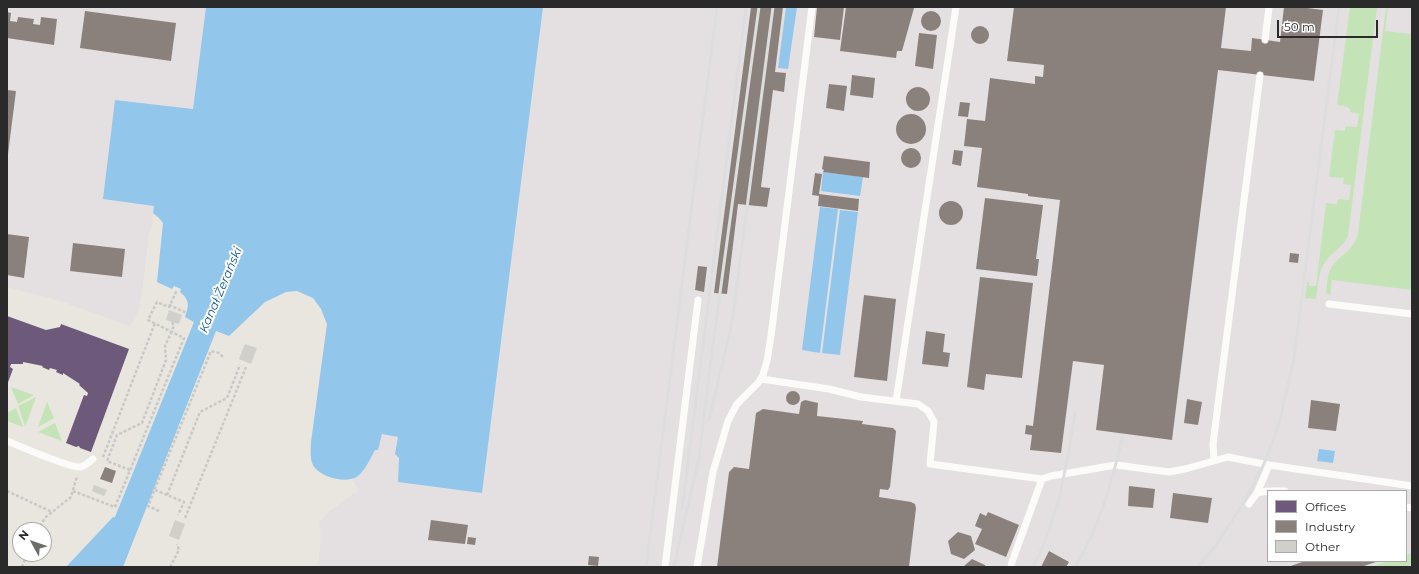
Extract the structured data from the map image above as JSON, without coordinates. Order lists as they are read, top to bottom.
{
  "water": ["Kanał Żerański"],
  "legend": ["Offices", "Industry", "Other"],
  "scale_bar": "50 m",
  "north": "top left"
}
